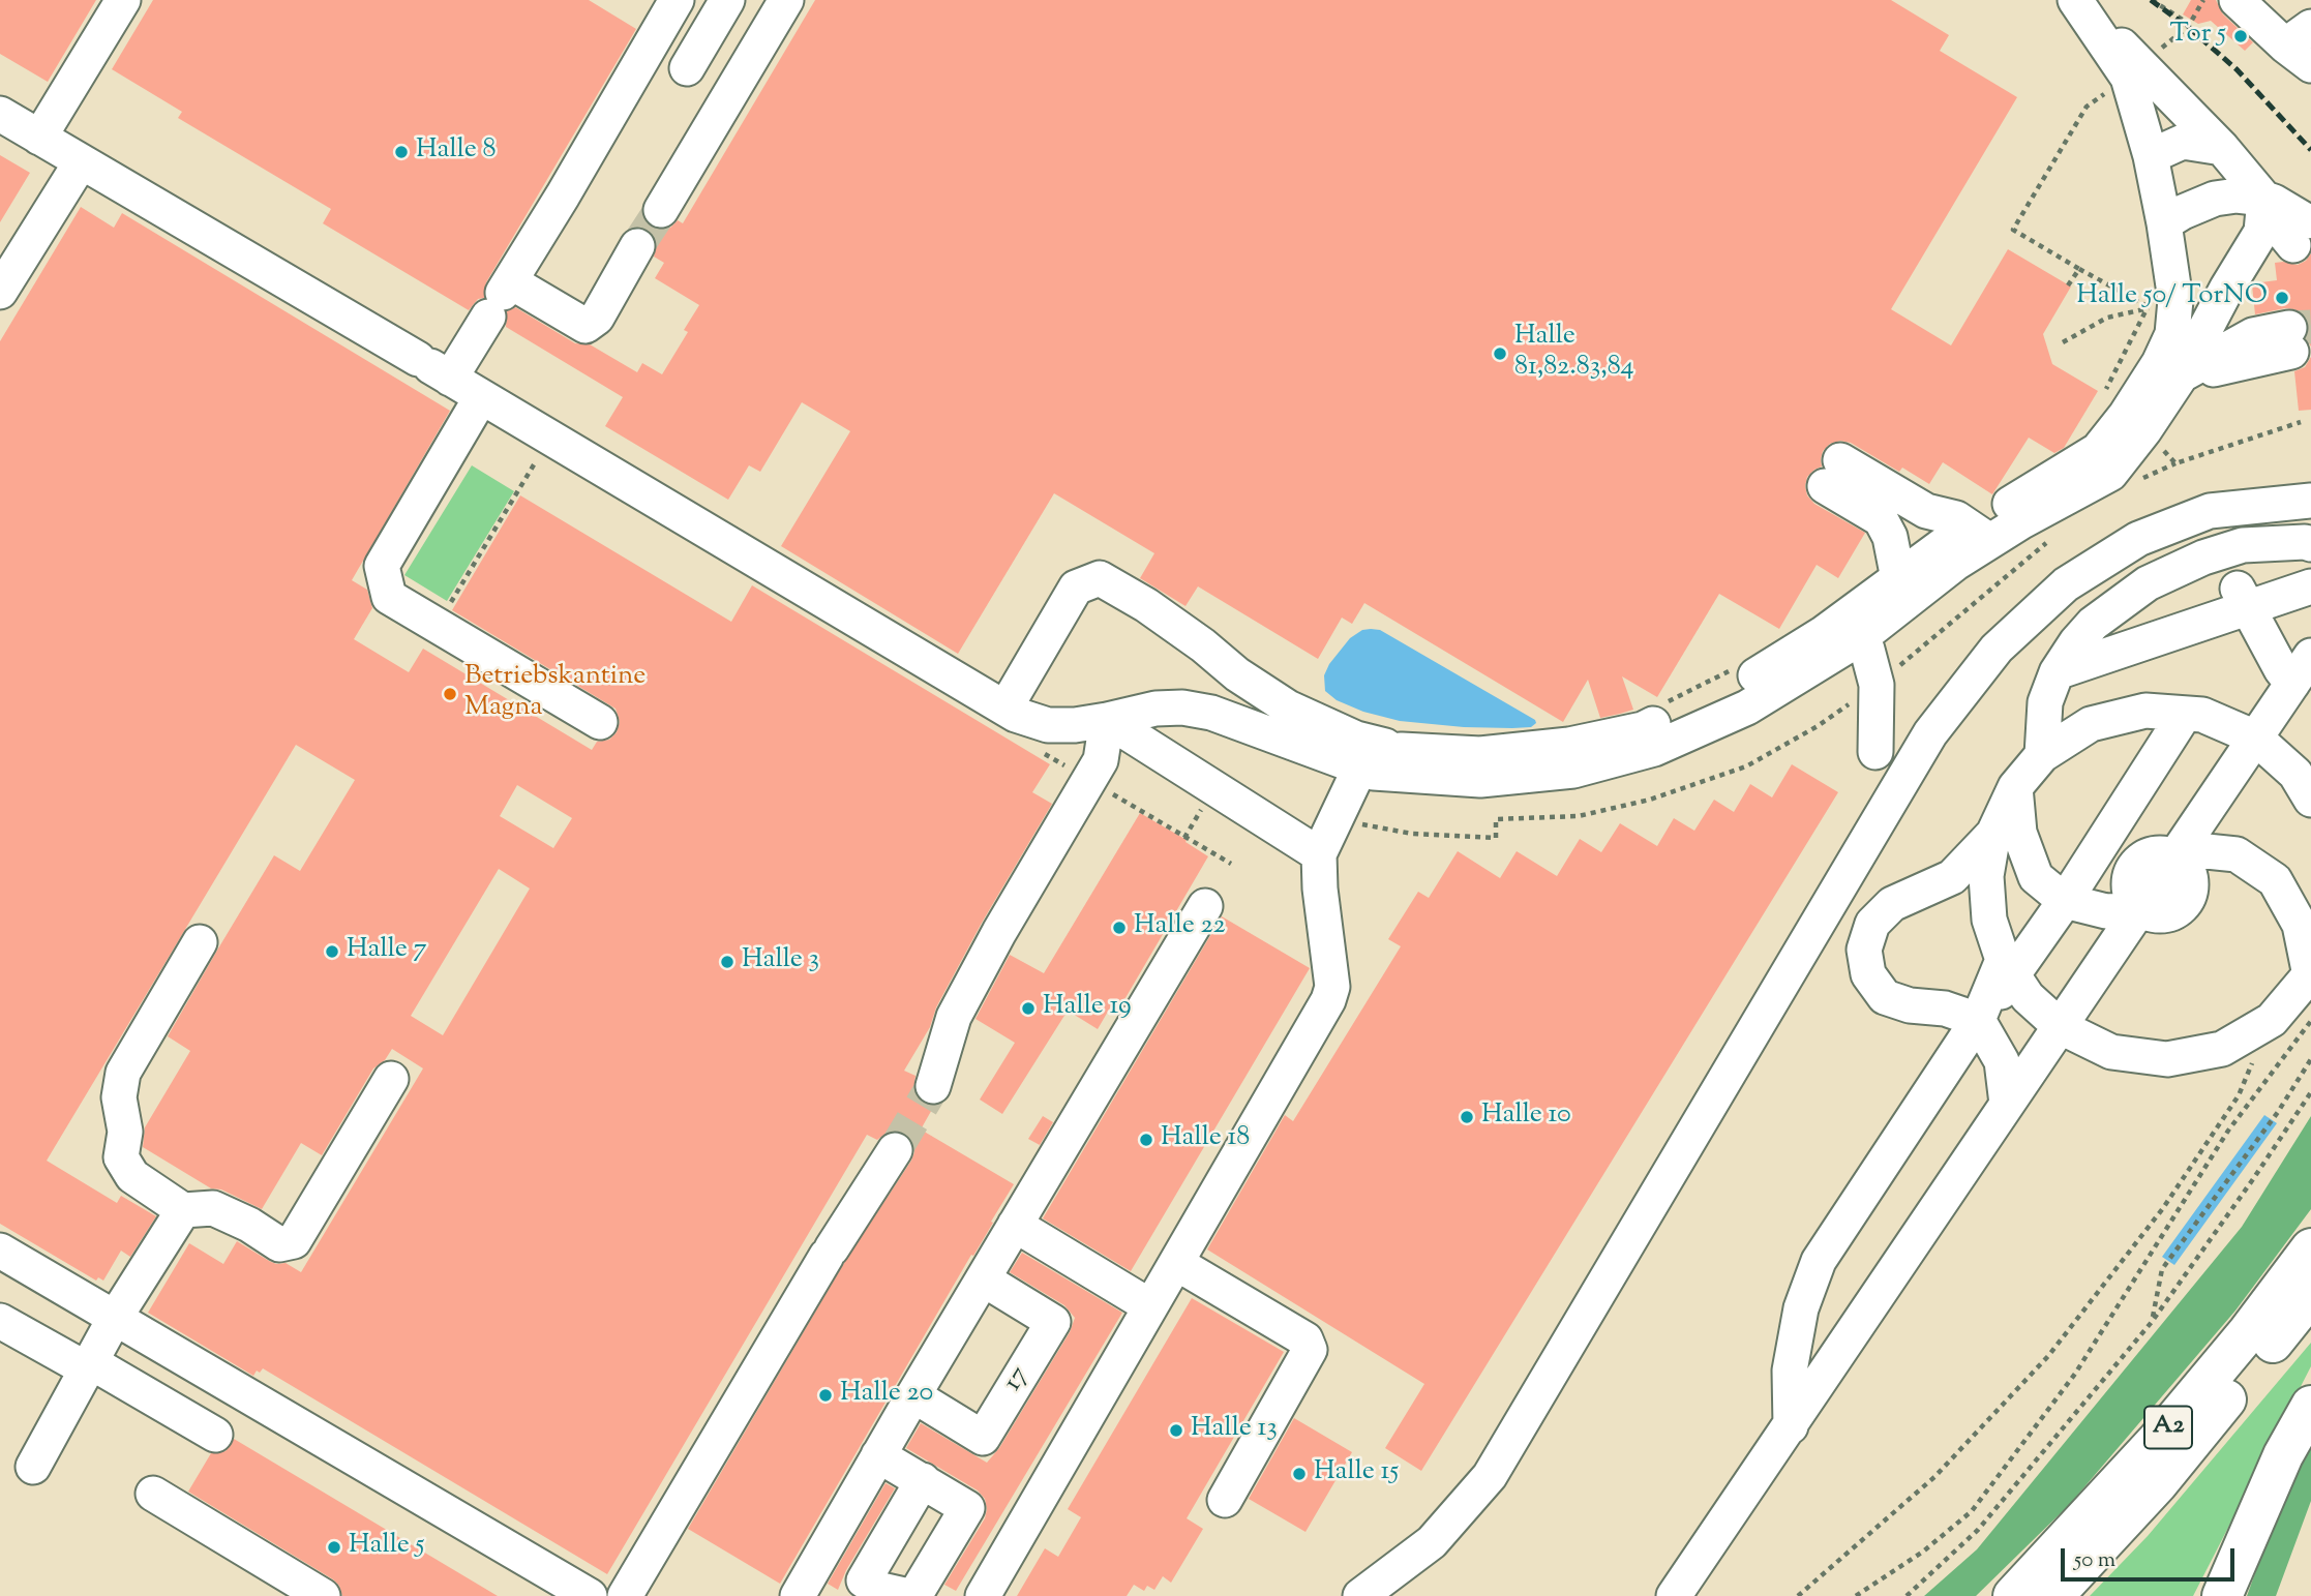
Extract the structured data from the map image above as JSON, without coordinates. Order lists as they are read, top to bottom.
{
  "streets": {
    "highway": ["A2"],
    "street": ["17"]
  },
  "places": [
    "Tor 5",
    "Halle 8",
    "Halle 50/ TorNO",
    "Halle 81,82.83,84",
    "Betriebskantine Magna",
    "Halle 22",
    "Halle 7",
    "Halle 3",
    "Halle 19",
    "Halle 10",
    "Halle 18",
    "Halle 20",
    "Halle 13",
    "Halle 15",
    "Halle 5"
  ],
  "scale_bar": "50 m"
}
